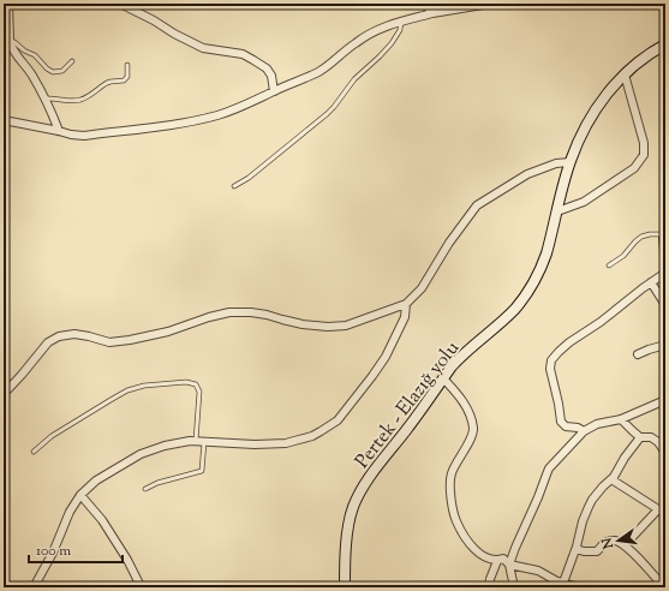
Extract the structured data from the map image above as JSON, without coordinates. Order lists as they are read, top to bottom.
{
  "streets": {
    "main road": ["Pertek - Elazığ yolu"]
  },
  "scale_bar": "100 m",
  "north": "left"
}
